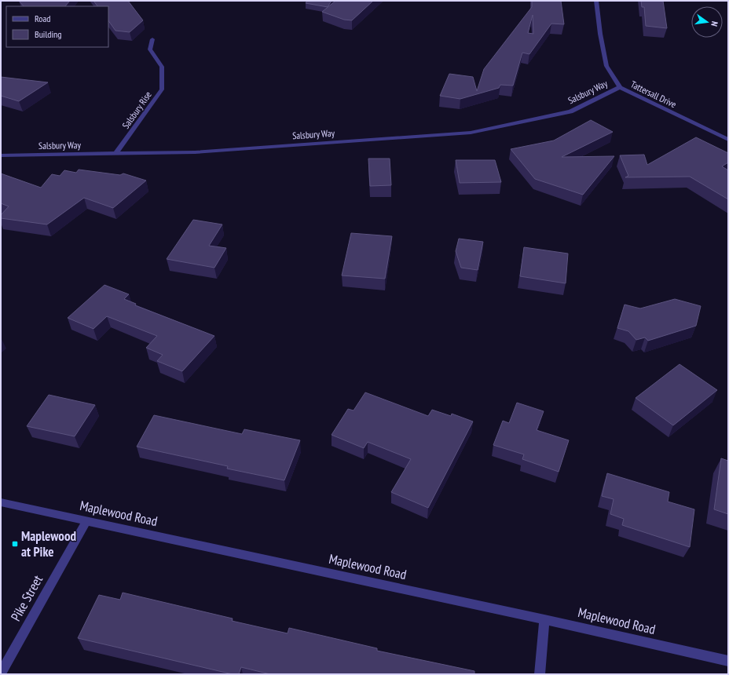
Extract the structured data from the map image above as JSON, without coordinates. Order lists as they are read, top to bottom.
{
  "streets": {
    "street": [
      "Salsbury Way",
      "Tattersall Drive",
      "Salsbury Rise",
      "Maplewood Road",
      "Pike Street"
    ]
  },
  "crossings": [
    ["Salsbury Way", "Tattersall Drive"],
    ["Salsbury Way", "Salsbury Rise"],
    ["Maplewood Road", "Pike Street"]
  ],
  "places": {
    "transit": ["Maplewood at Pike"]
  },
  "legend": ["Road", "Building"],
  "north": "right"
}
